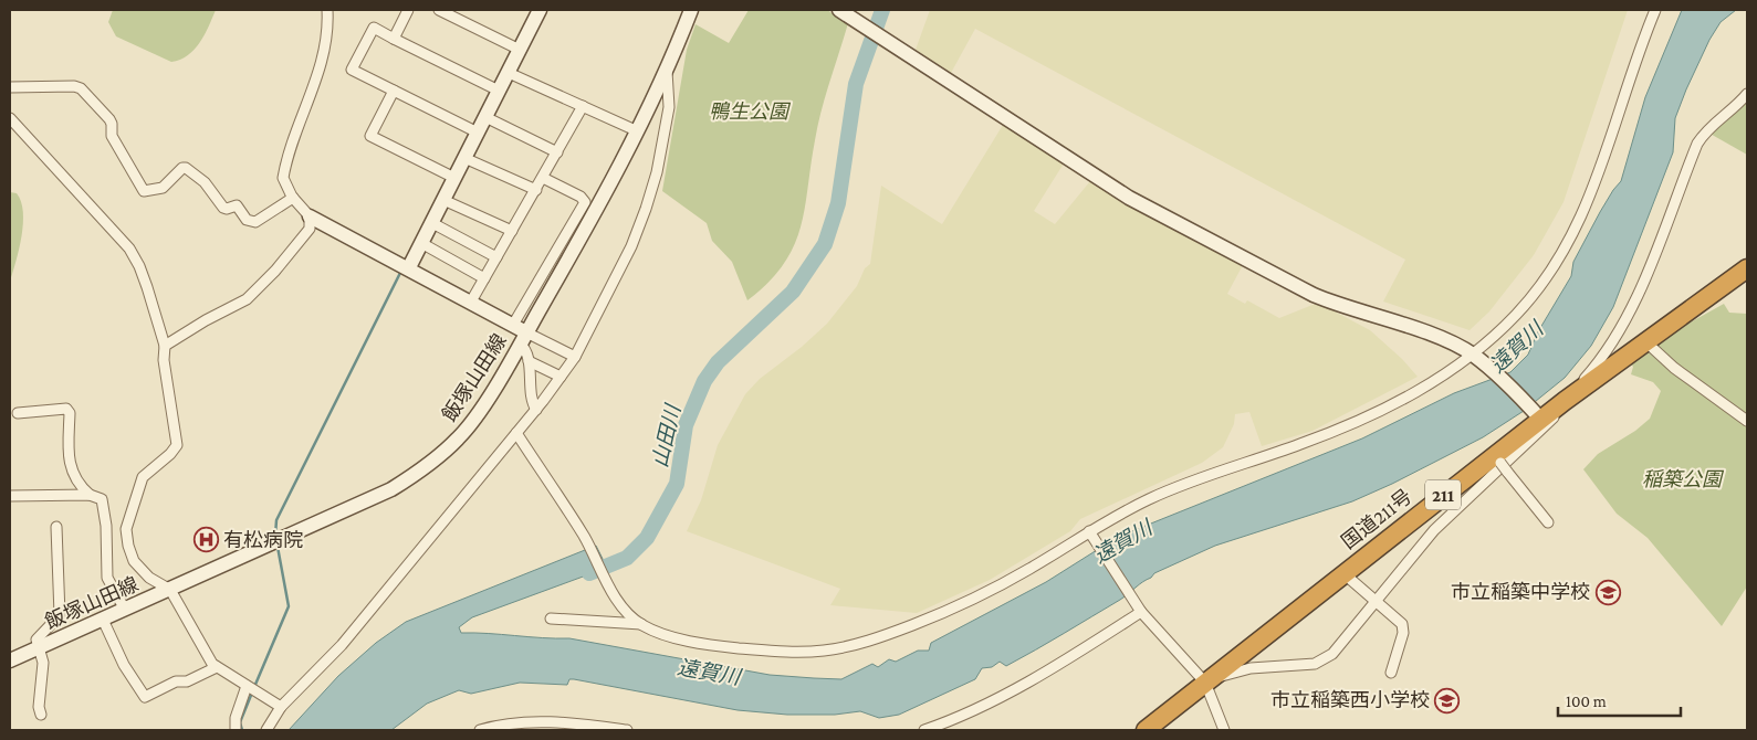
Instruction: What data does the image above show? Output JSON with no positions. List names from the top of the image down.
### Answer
{
  "streets": {
    "highway": ["211", "国道211号"],
    "street": ["飯塚山田線"]
  },
  "water": ["遠賀川", "山田川"],
  "parks": ["鴨生公園", "稲築公園"],
  "places": {
    "hospital": ["有松病院"],
    "school or university": ["市立稲築中学校", "市立稲築西小学校"]
  },
  "scale_bar": "100 m"
}
